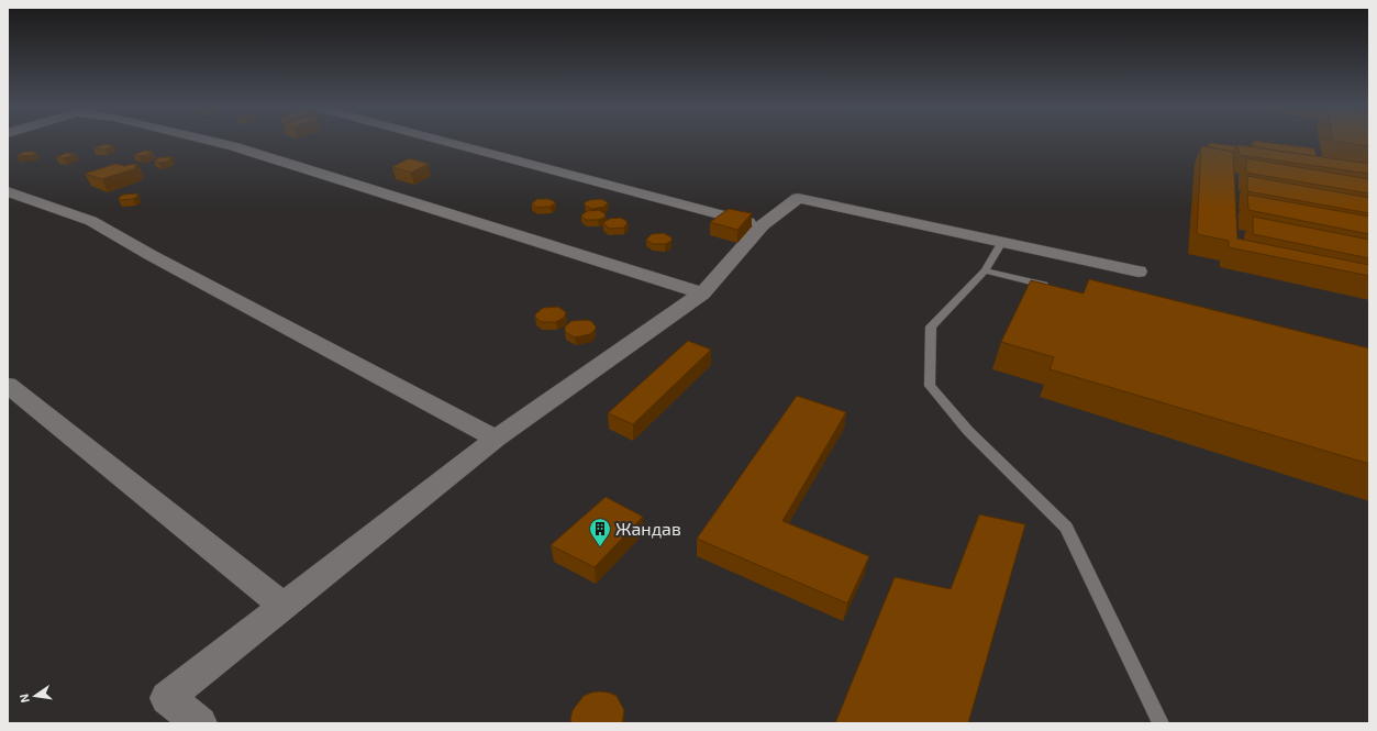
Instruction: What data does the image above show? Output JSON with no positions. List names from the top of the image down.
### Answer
{
  "places": {
    "building": ["Жандав"]
  },
  "north": "left"
}
